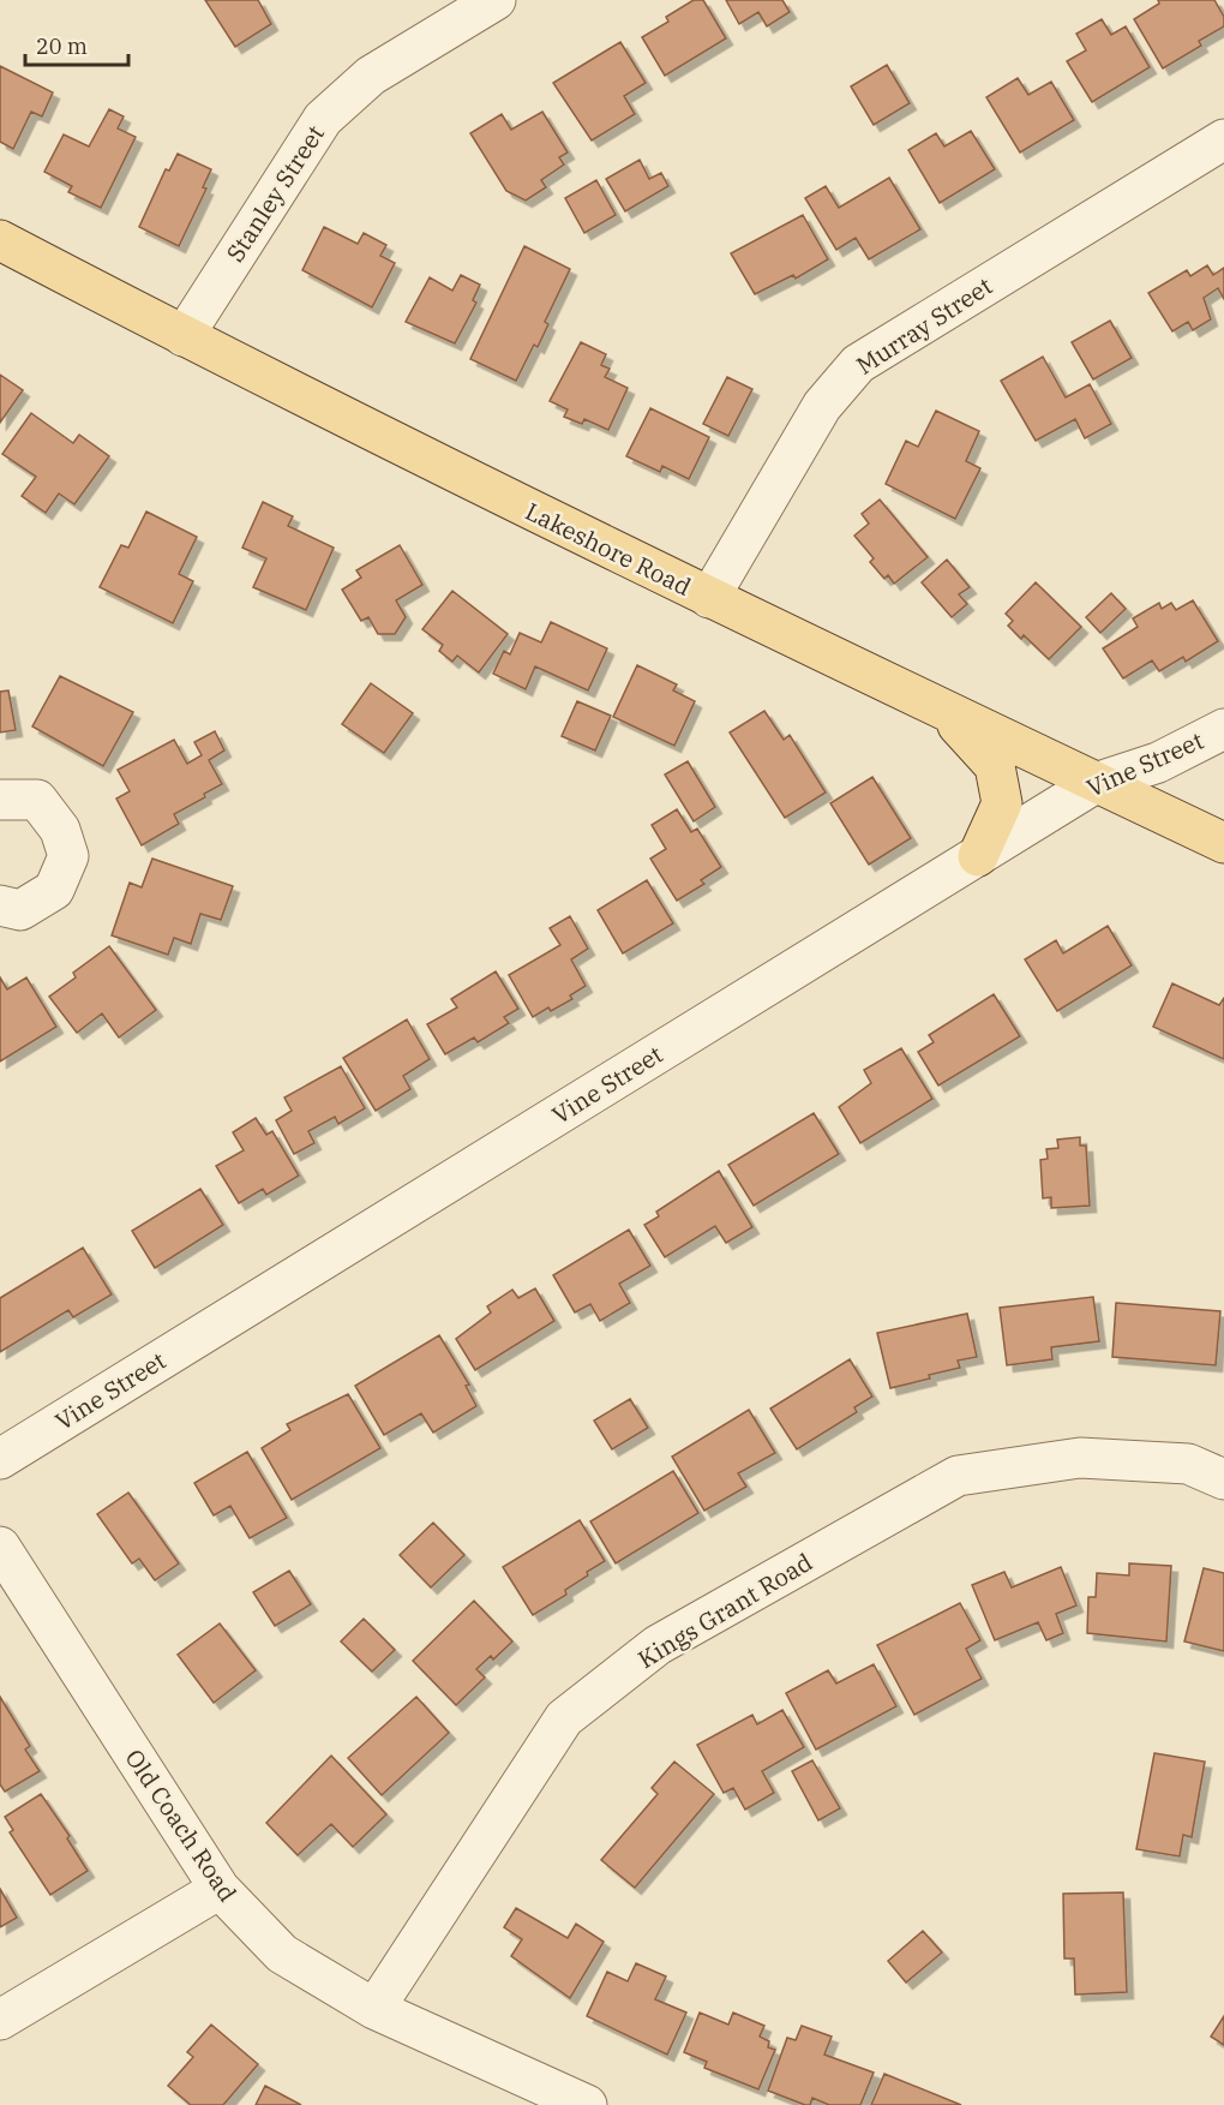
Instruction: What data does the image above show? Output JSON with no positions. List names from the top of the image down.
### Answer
{
  "streets": {
    "main road": ["Lakeshore Road"],
    "street": [
      "Stanley Street",
      "Murray Street",
      "Vine Street",
      "Kings Grant Road",
      "Old Coach Road"
    ]
  },
  "crossings": [
    ["Stanley Street", "Lakeshore Road"],
    ["Murray Street", "Lakeshore Road"],
    ["Lakeshore Road", "Vine Street"],
    ["Kings Grant Road", "Old Coach Road"]
  ],
  "scale_bar": "20 m"
}
